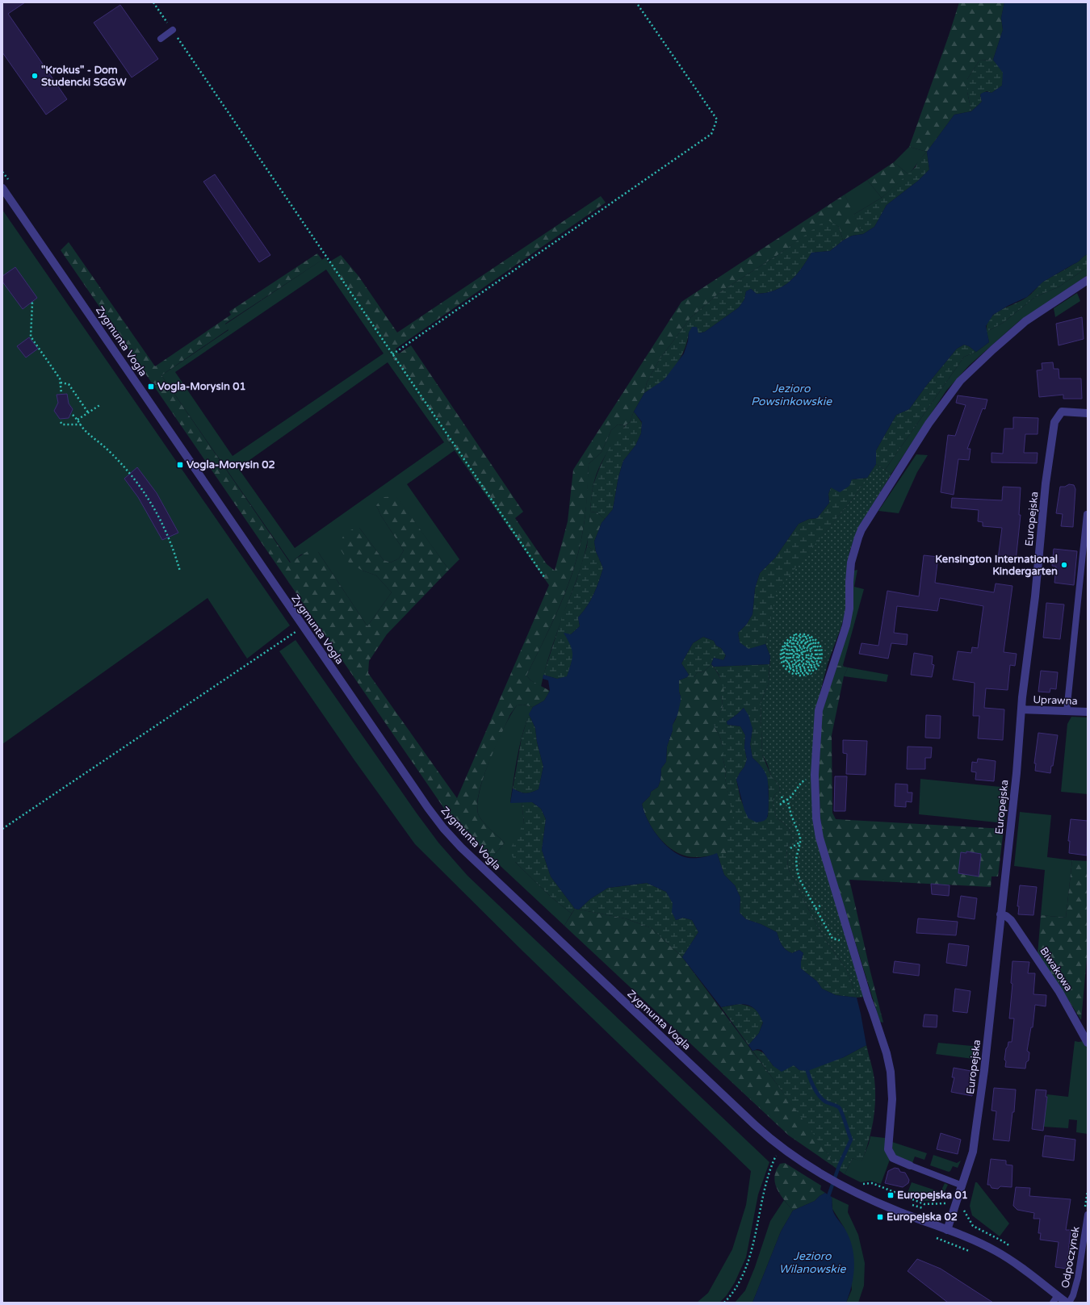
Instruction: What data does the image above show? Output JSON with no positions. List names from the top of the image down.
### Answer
{
  "streets": {
    "street": [
      "Zygmunta Vogla",
      "Europejska",
      "Uprawna",
      "Biwakowa"
    ],
    "lane": ["Odpoczynek"]
  },
  "crossings": [
    ["Zygmunta Vogla", "Europejska"],
    ["Europejska", "Uprawna"],
    ["Europejska", "Biwakowa"]
  ],
  "water": ["Jezioro Powsinkowskie", "Jezioro Wilanowskie"],
  "places": {
    "other": ["\"Krokus\" - Dom Studencki SGGW", "Kensington International Kindergarten"],
    "transit": [
      "Vogla-Morysin 01",
      "Vogla-Morysin 02",
      "Europejska 01",
      "Europejska 02"
    ]
  }
}
